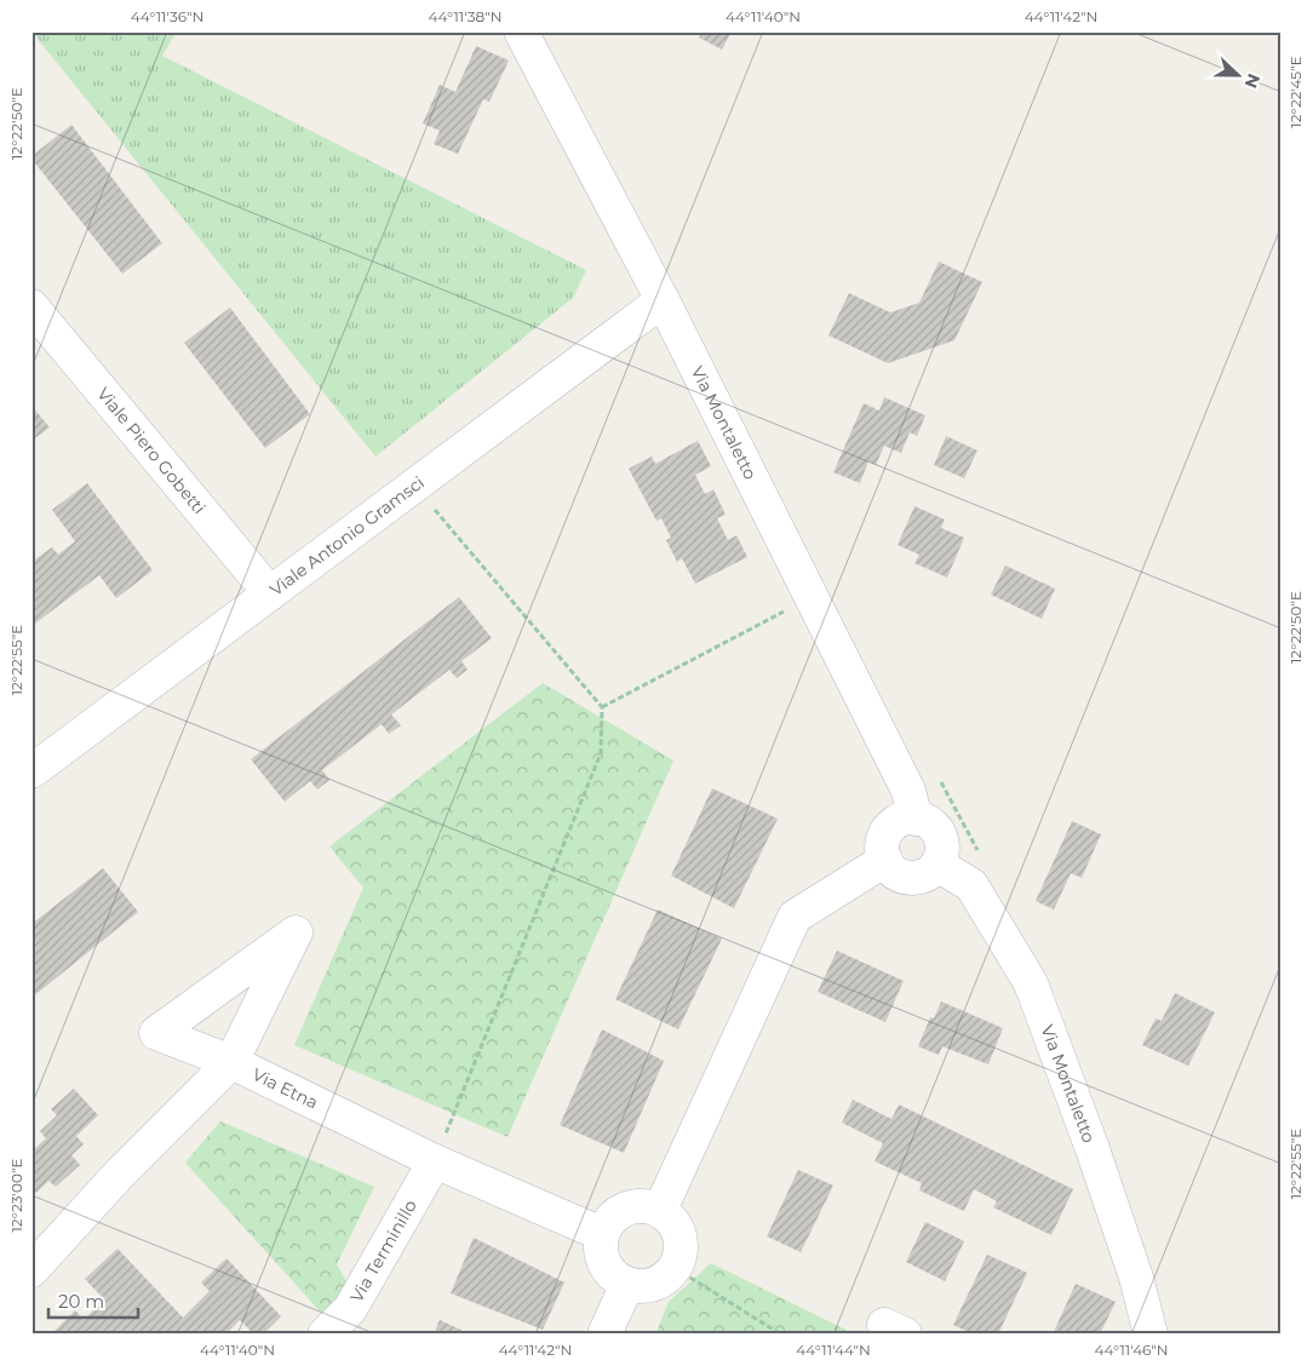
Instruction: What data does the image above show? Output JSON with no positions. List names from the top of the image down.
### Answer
{
  "streets": {
    "street": [
      "Via Montaletto",
      "Viale Piero Gobetti",
      "Viale Antonio Gramsci",
      "Via Etna",
      "Via Terminillo"
    ]
  },
  "crossings": [
    ["Via Montaletto", "Viale Antonio Gramsci"],
    ["Viale Piero Gobetti", "Viale Antonio Gramsci"],
    ["Via Etna", "Via Terminillo"]
  ],
  "scale_bar": "20 m",
  "north": "right",
  "coordinates": [
    "44°11'36\"N",
    "44°11'38\"N",
    "44°11'40\"N",
    "44°11'42\"N",
    "12°22'45\"E",
    "12°22'50\"E",
    "12°22'55\"E",
    "12°23'00\"E",
    "44°11'44\"N",
    "44°11'46\"N"
  ]
}
